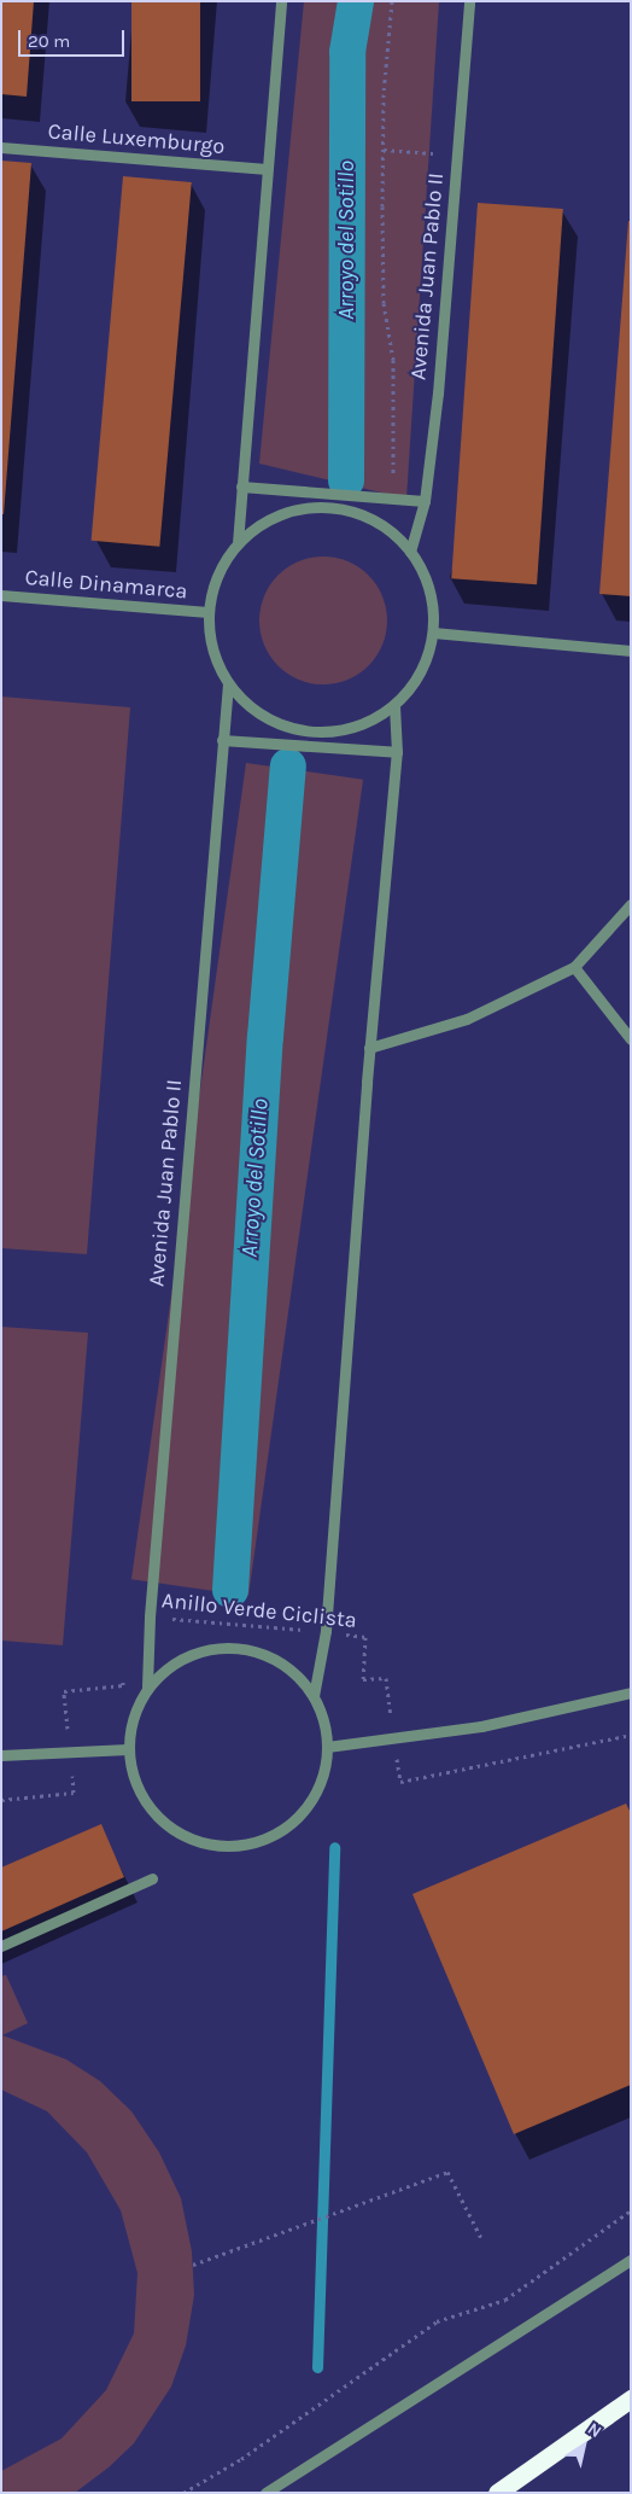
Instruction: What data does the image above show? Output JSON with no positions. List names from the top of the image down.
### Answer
{
  "streets": {
    "street": ["Calle Luxemburgo", "Avenida Juan Pablo II", "Calle Dinamarca"],
    "path": ["Anillo Verde Ciclista"]
  },
  "crossings": [
    ["Avenida Juan Pablo II", "Anillo Verde Ciclista"]
  ],
  "water": ["Arroyo del Sotillo"],
  "scale_bar": "20 m",
  "north": "top right"
}
